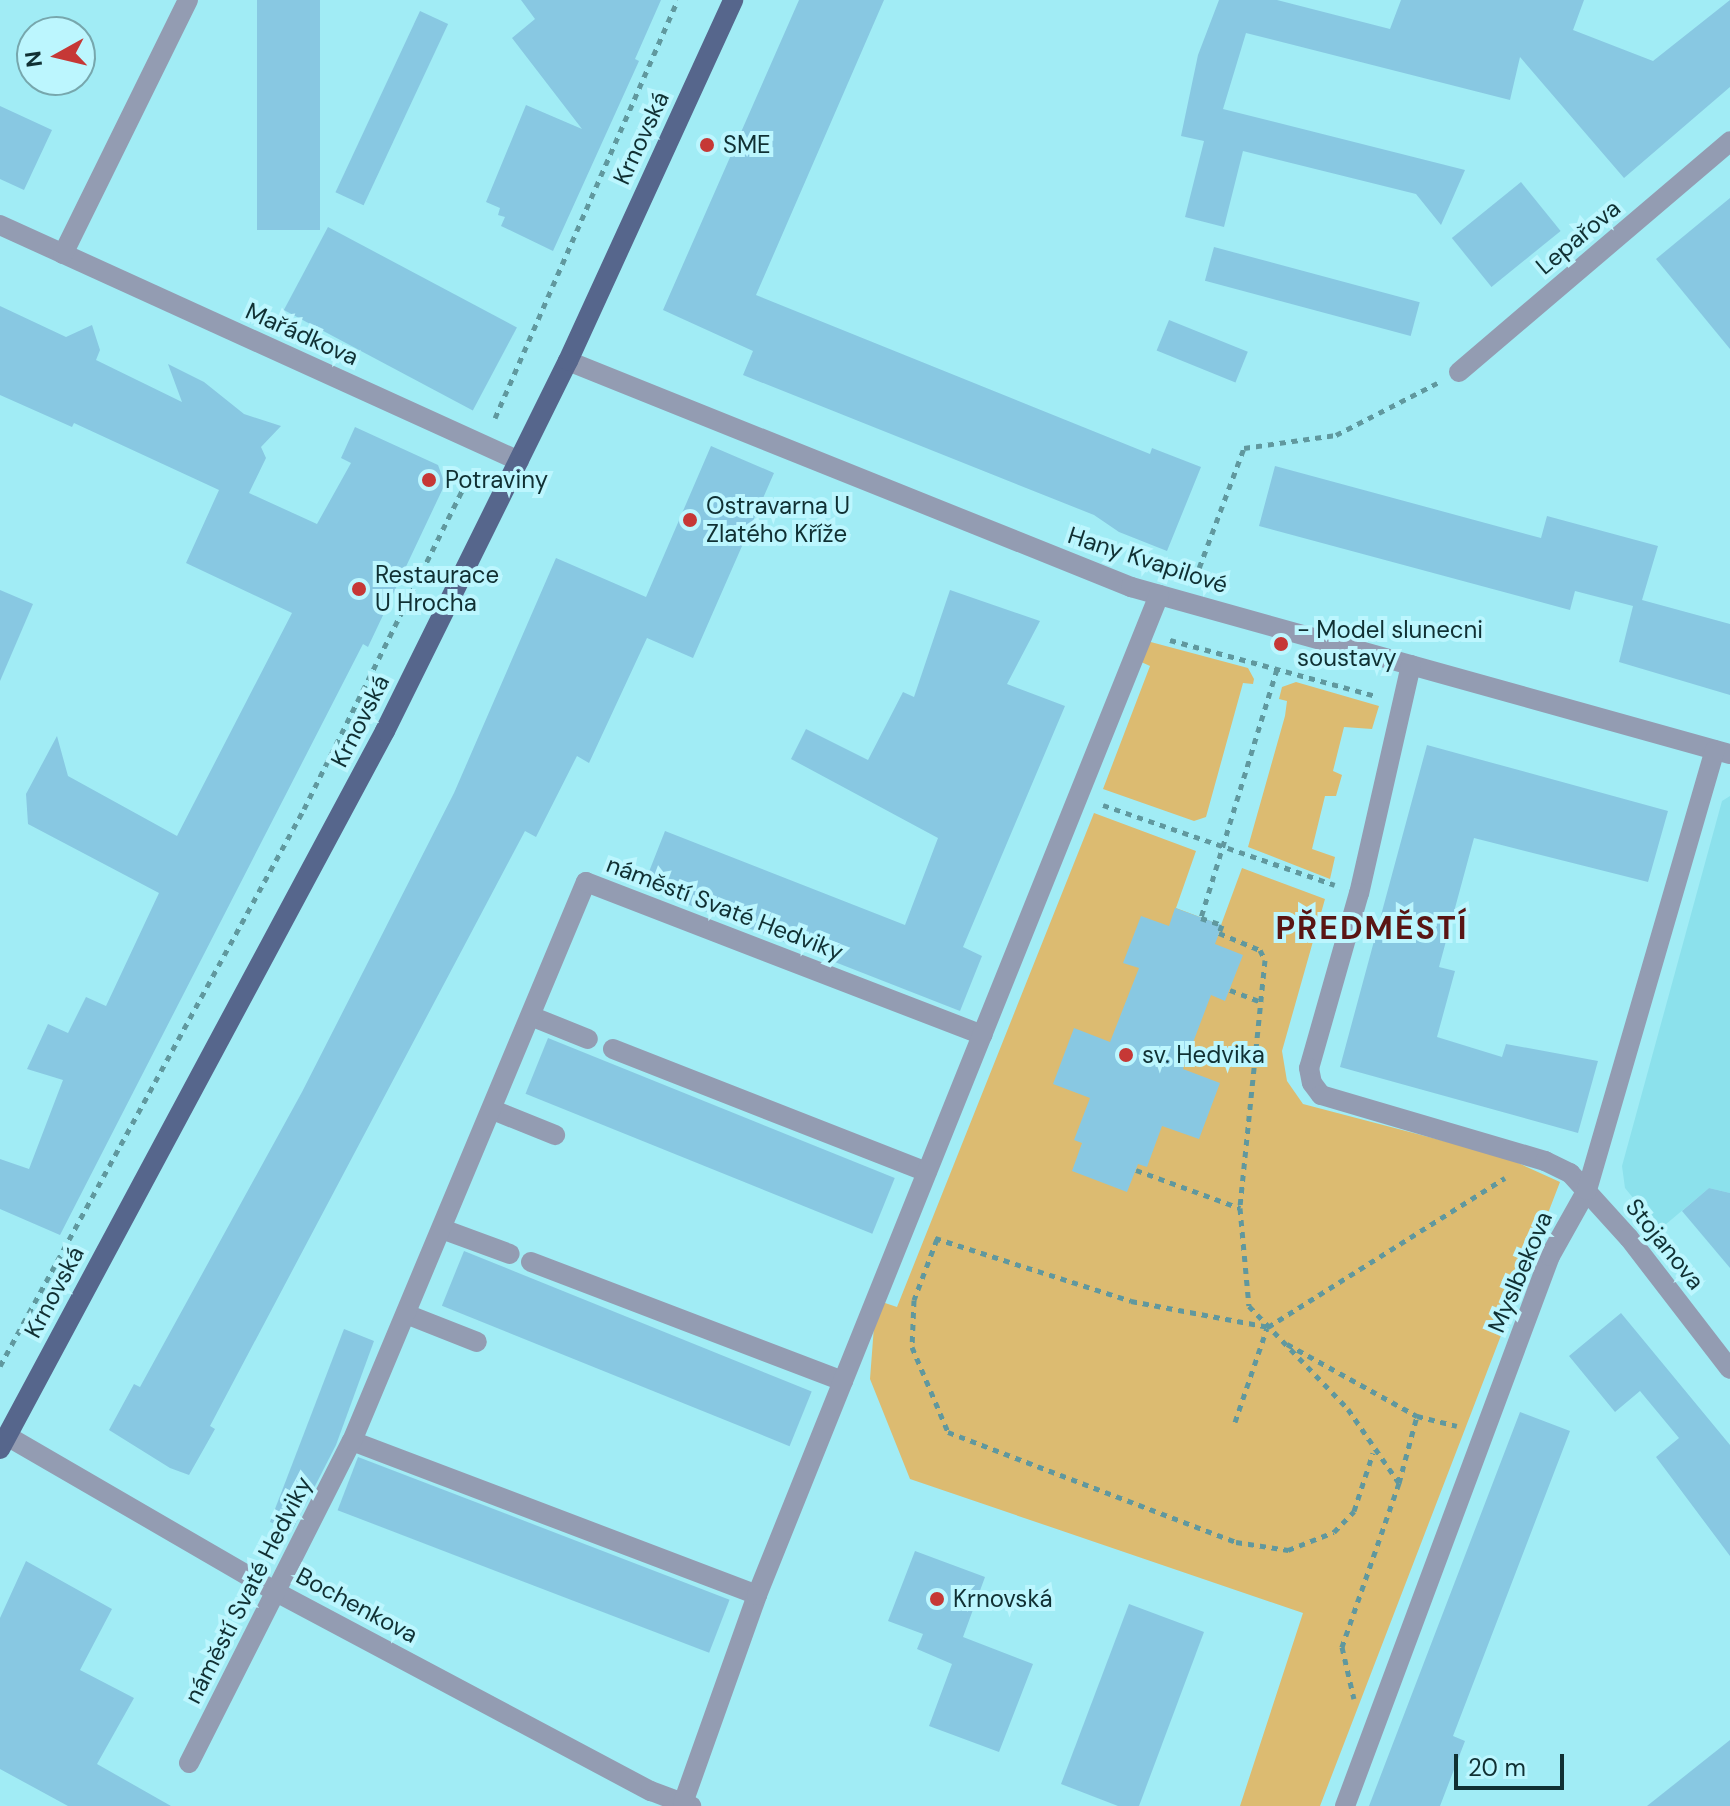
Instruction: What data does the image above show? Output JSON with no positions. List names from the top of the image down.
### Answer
{
  "streets": {
    "main road": ["Krnovská"],
    "street": [
      "Lepařova",
      "Mařádkova",
      "Hany Kvapilové",
      "náměstí Svaté Hedviky",
      "Stojanova",
      "Myslbekova",
      "Bochenkova"
    ]
  },
  "crossings": [
    ["Krnovská", "Mařádkova"],
    ["Krnovská", "Hany Kvapilové"],
    ["Krnovská", "Bochenkova"],
    ["Hany Kvapilové", "Myslbekova"],
    ["náměstí Svaté Hedviky", "Bochenkova"],
    ["Stojanova", "Myslbekova"]
  ],
  "districts": ["PŘEDMĚSTÍ"],
  "places": [
    "SME",
    "Potraviny",
    "Ostravarna U Zlatého Kříže",
    "Restaurace U Hrocha",
    "- Model slunecni soustavy",
    "sv. Hedvika",
    "Krnovská"
  ],
  "scale_bar": "20 m",
  "north": "left"
}
